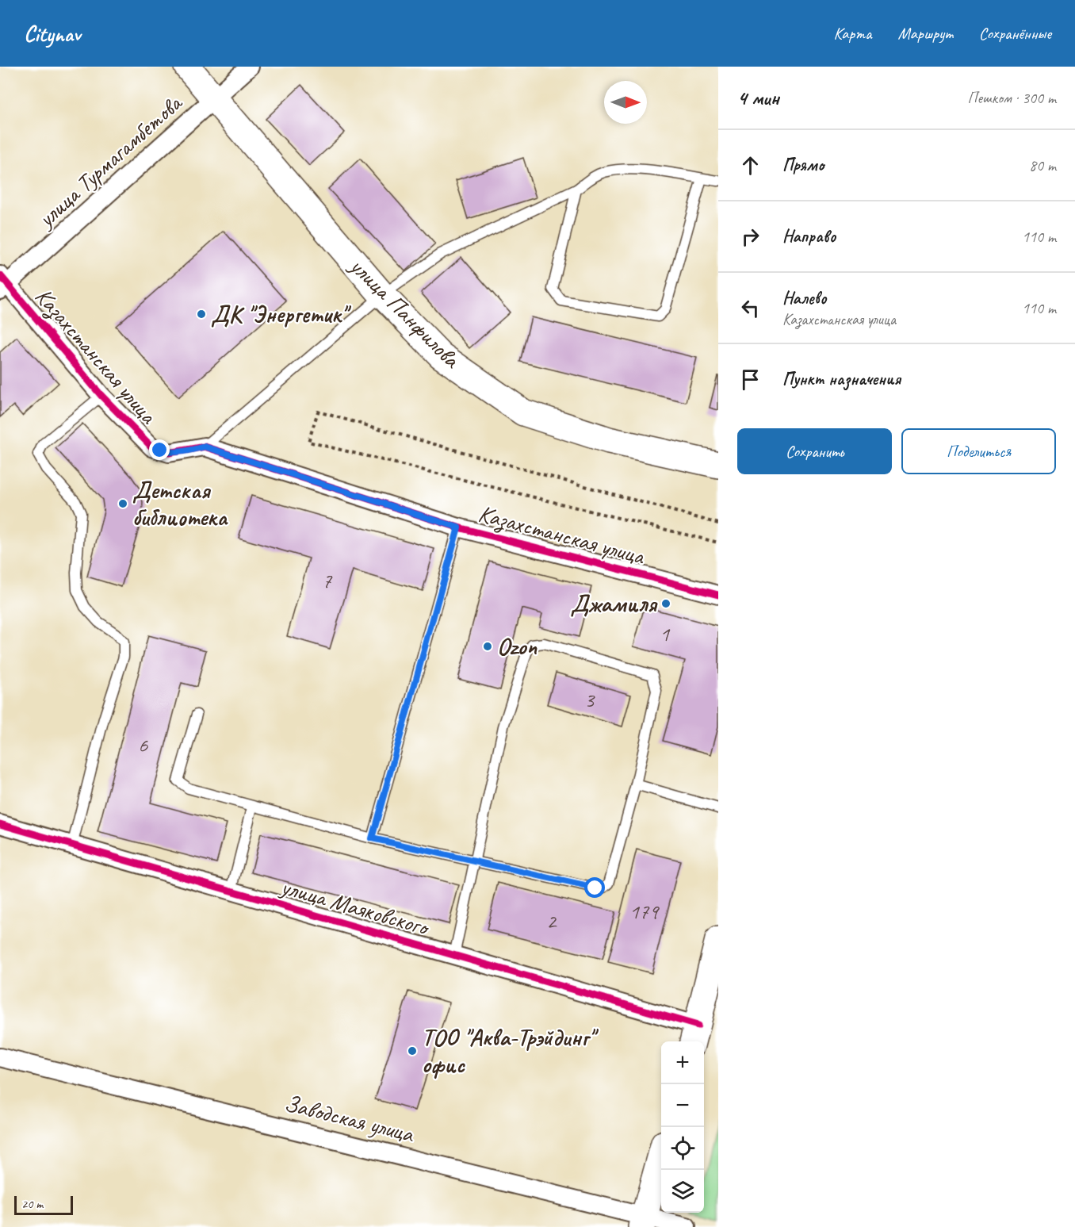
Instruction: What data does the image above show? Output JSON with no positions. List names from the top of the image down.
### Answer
{
  "streets": {
    "street": [
      "улица Турмагамбетова",
      "улица Панфилова",
      "Казахстанская улица",
      "улица Маяковского",
      "Заводская улица"
    ]
  },
  "crossings": [
    ["улица Турмагамбетова", "улица Панфилова"],
    ["улица Турмагамбетова", "Казахстанская улица"]
  ],
  "places": [
    "ДК \"Энергетик\"",
    "Детская библиотека",
    "Джамиля",
    "Ozon",
    "ТОО \"Аква-Трэйдинг\" офис"
  ],
  "house_numbers": [
    "7",
    "1",
    "3",
    "6",
    "179",
    "2"
  ],
  "scale_bar": "20 m",
  "north": "right",
  "page": {
    "header": "Citynav",
    "nav": ["Карта", "Маршрут", "Сохранённые"],
    "heading": ["4 мин", "Пешком · 300 m"],
    "list": [
      ["Прямо", "80 m"],
      ["Направо", "110 m"],
      ["Налево", "Казахстанская улица", "110 m"],
      "Пункт назначения"
    ],
    "buttons": ["Сохранить", "Поделиться"],
    "map_buttons": ["+", "−"],
    "scale": "20 m"
  }
}
